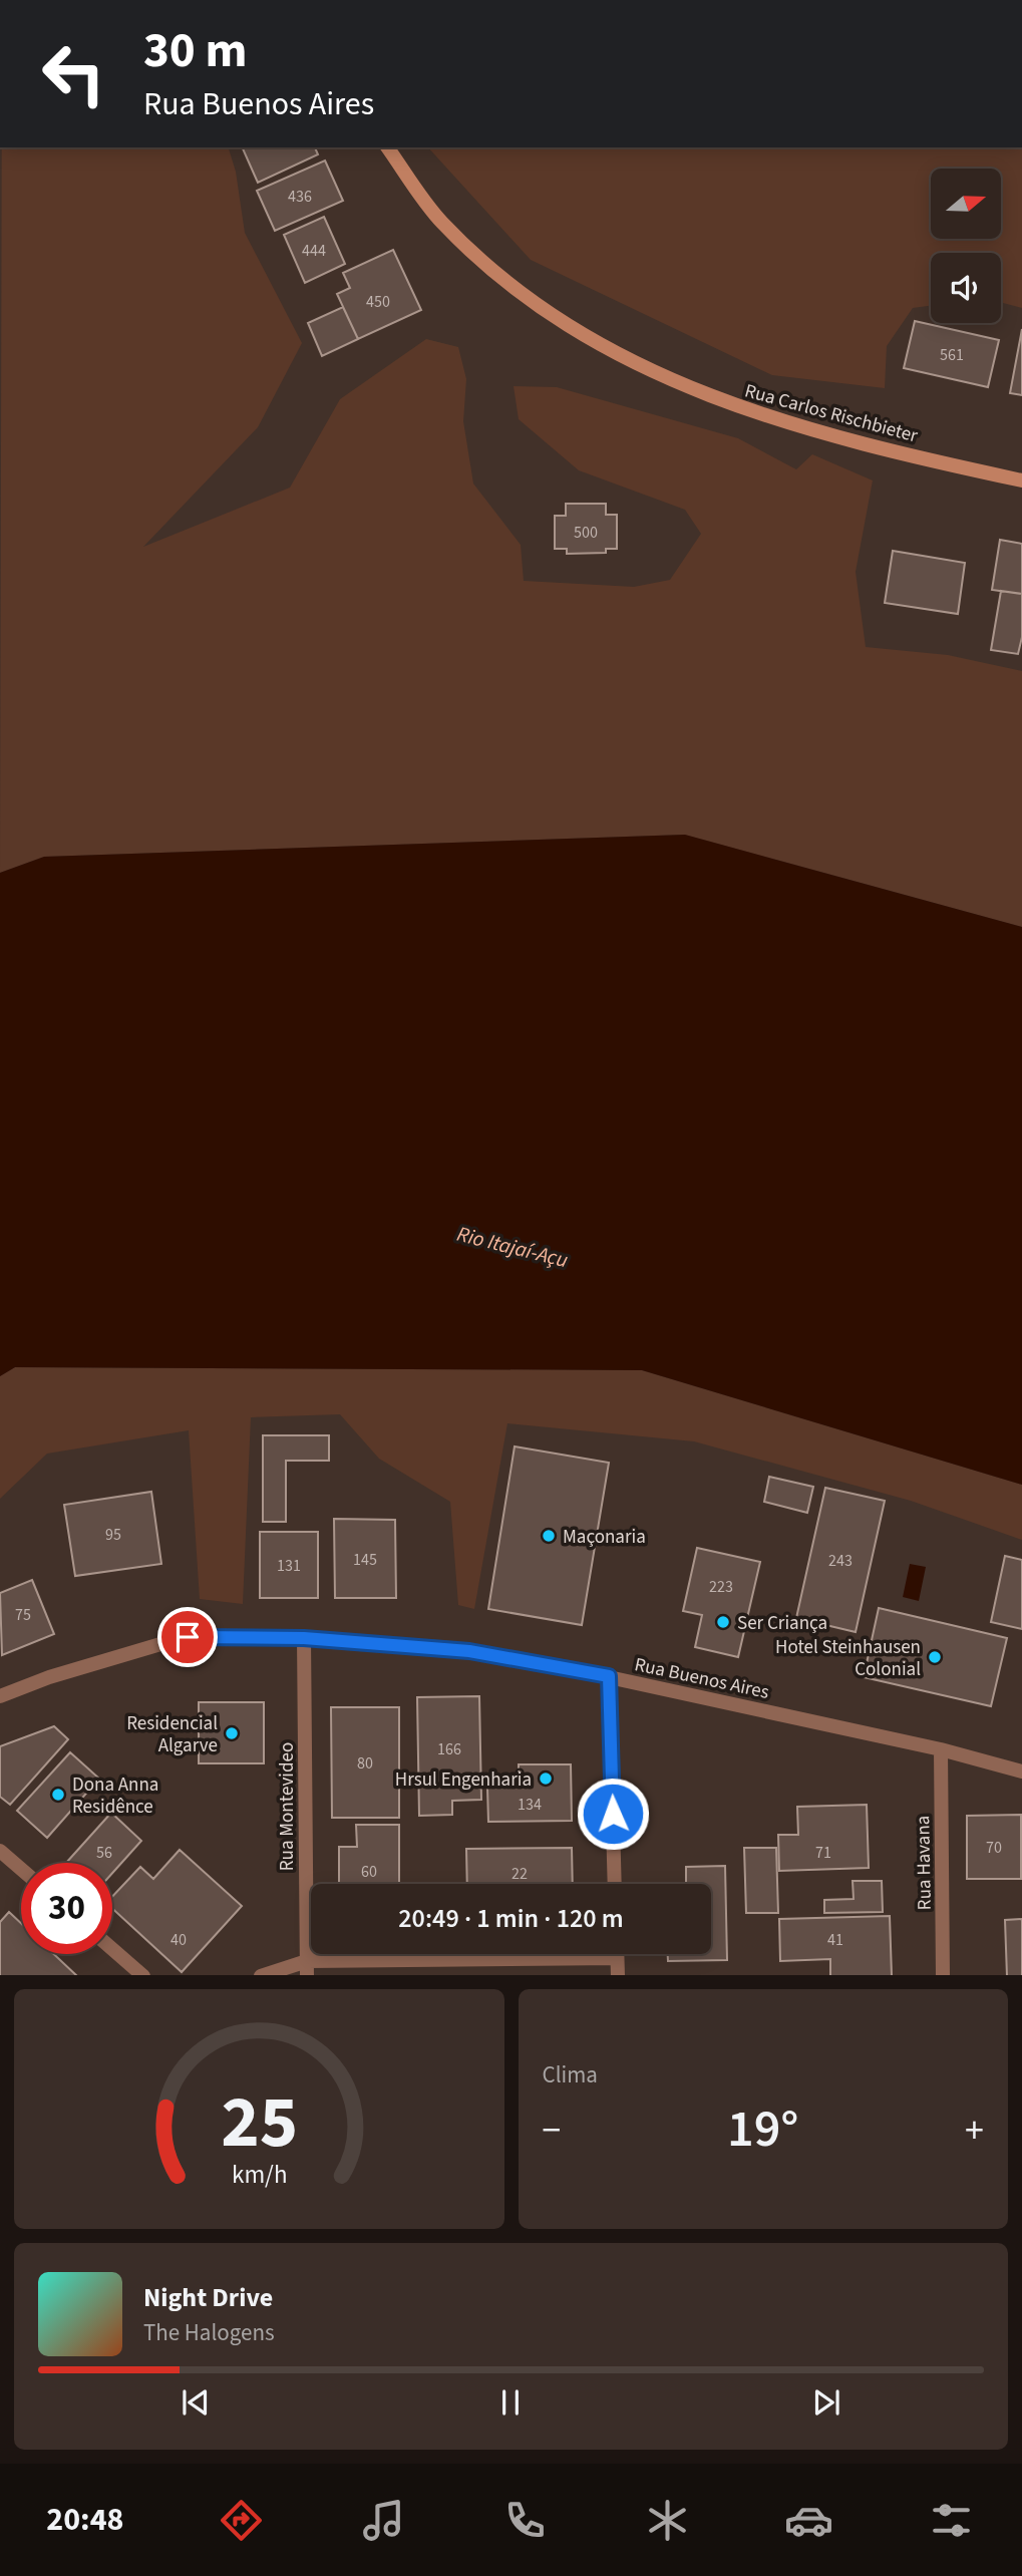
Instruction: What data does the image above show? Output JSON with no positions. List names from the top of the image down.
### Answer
{
  "streets": {
    "street": [
      "Rua Carlos Rischbieter",
      "Rua Buenos Aires",
      "Rua Montevideo",
      "Rua Havana"
    ]
  },
  "crossings": [
    ["Rua Buenos Aires", "Rua Montevideo"],
    ["Rua Buenos Aires", "Rua Havana"]
  ],
  "water": ["Rio Itajaí-Açu"],
  "places": [
    "Maçonaria",
    "Ser Criança",
    "Hotel Steinhausen Colonial",
    "Residencial Algarve",
    "Hrsul Engenharia",
    "Dona Anna Residênce"
  ],
  "house_numbers": [
    "436",
    "444",
    "450",
    "561",
    "500",
    "95",
    "145",
    "243",
    "131",
    "223",
    "75",
    "166",
    "80",
    "134",
    "70",
    "56",
    "71",
    "60",
    "22",
    "40",
    "41"
  ],
  "north": "right",
  "page": {
    "turn": ["30 m", "Rua Buenos Aires"],
    "limit": "30",
    "trip": "20:49 · 1 min · 120 m",
    "tile": "Clima",
    "heat": ["−", "19°", "+"],
    "song": ["Night Drive", "The Halogens"],
    "tabs": "20:48",
    "gauge": ["25", "km/h"]
  }
}
